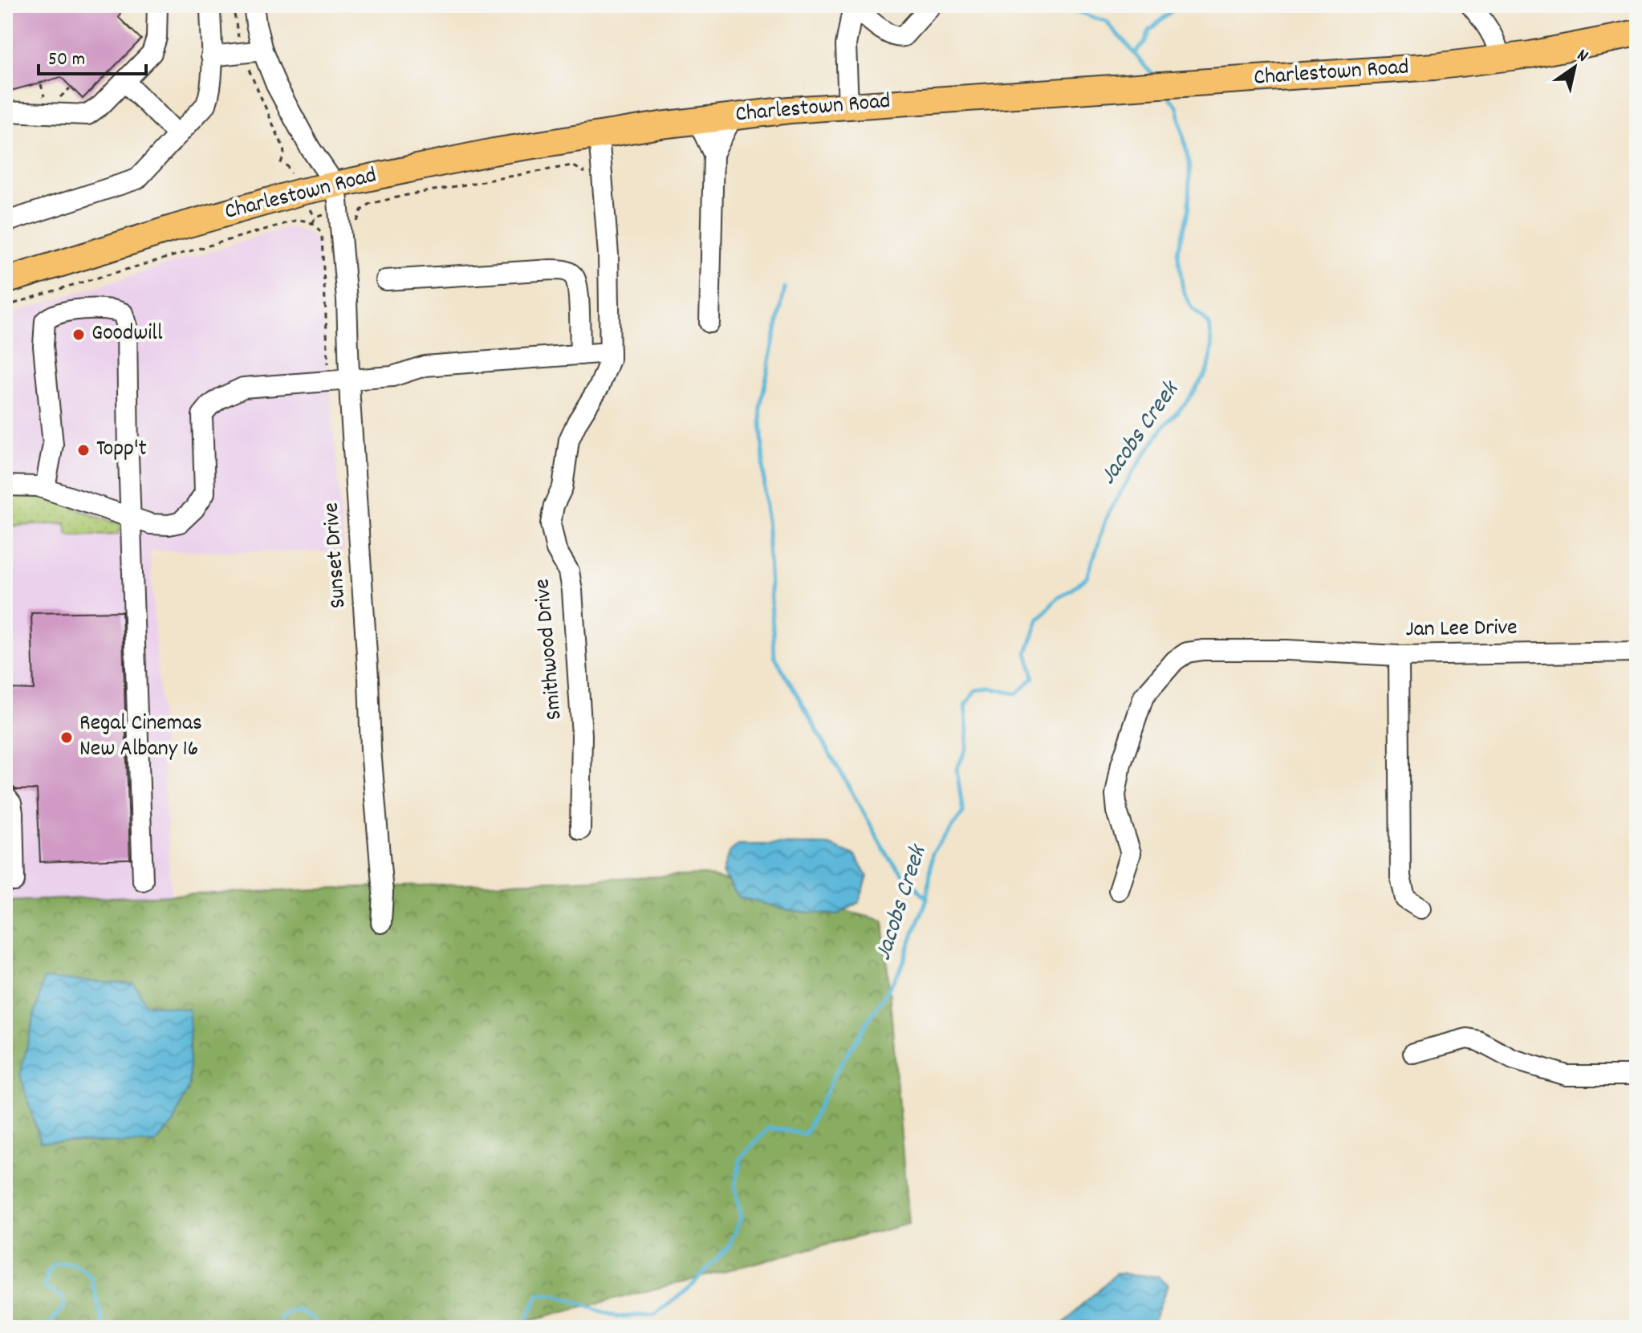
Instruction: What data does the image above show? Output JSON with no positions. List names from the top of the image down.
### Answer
{
  "streets": {
    "main road": ["Charlestown Road"],
    "street": ["Sunset Drive", "Jan Lee Drive", "Smithwood Drive"]
  },
  "crossings": [
    ["Charlestown Road", "Sunset Drive"],
    ["Charlestown Road", "Smithwood Drive"]
  ],
  "water": ["Jacobs Creek"],
  "places": ["Goodwill", "Topp't", "Regal Cinemas New Albany 16"],
  "scale_bar": "50 m",
  "north": "top right"
}
